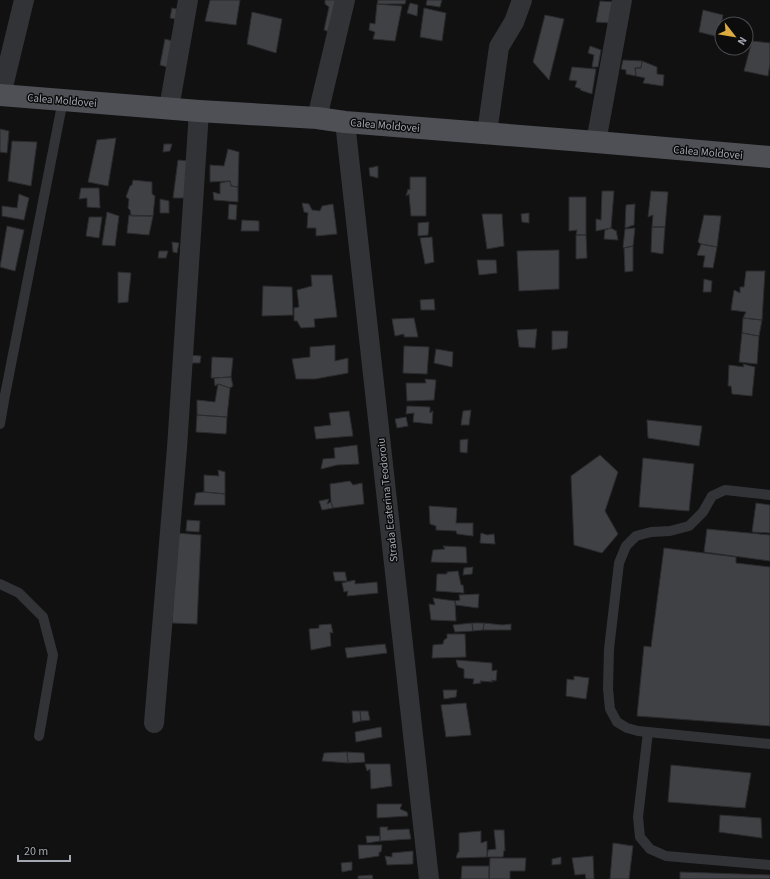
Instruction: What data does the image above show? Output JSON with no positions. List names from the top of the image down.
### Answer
{
  "streets": {
    "main road": ["Calea Moldovei"],
    "street": ["Strada Ecaterina Teodoroiu"]
  },
  "crossings": [
    ["Calea Moldovei", "Strada Ecaterina Teodoroiu"]
  ],
  "scale_bar": "20 m",
  "north": "bottom right"
}
